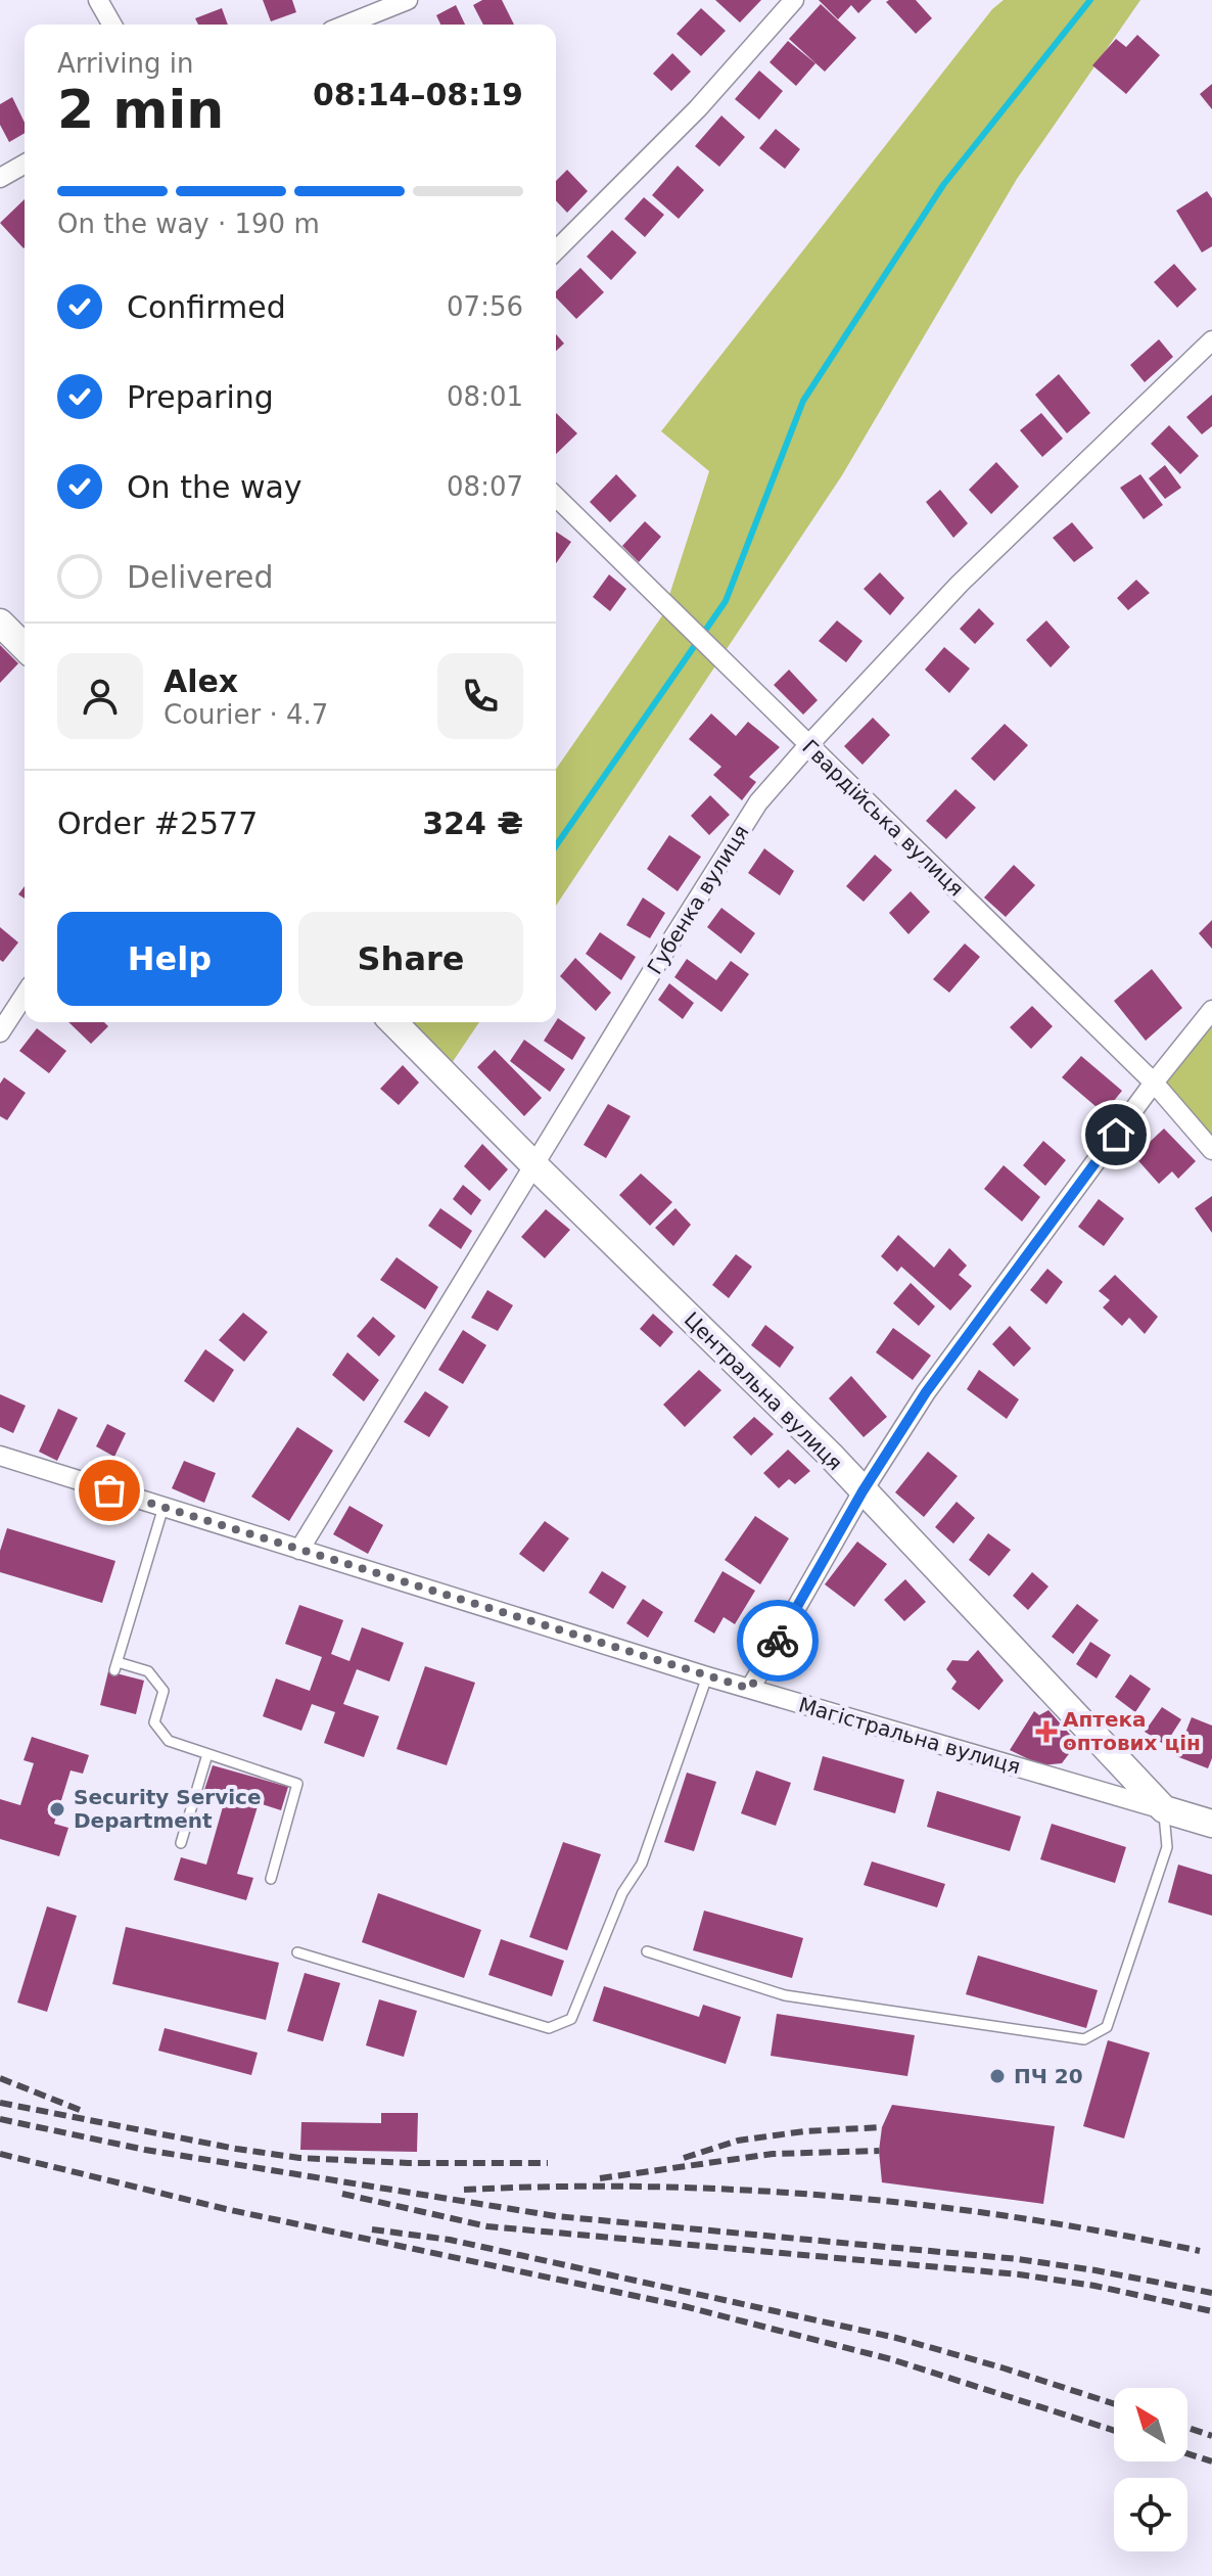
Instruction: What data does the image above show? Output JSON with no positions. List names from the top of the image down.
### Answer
{
  "streets": {
    "main road": ["Центральна вулиця"],
    "street": ["Гвардійська вулиця", "Губенка вулиця", "Магістральна вулиця"]
  },
  "crossings": [
    ["Гвардійська вулиця", "Губенка вулиця"],
    ["Губенка вулиця", "Центральна вулиця"],
    ["Губенка вулиця", "Магістральна вулиця"],
    ["Центральна вулиця", "Магістральна вулиця"]
  ],
  "places": {
    "health": ["Аптека оптових цін"],
    "other": ["Security Service Department", "ПЧ 20"]
  },
  "north": "top left",
  "page": {
    "heading": ["2 min", "Arriving in", "08:14–08:19"],
    "panel": [
      "Alex",
      "Courier · 4.7",
      "Order #2577",
      "324 ₴"
    ],
    "bar": "On the way · 190 m",
    "list": [
      ["Confirmed", "07:56"],
      ["Preparing", "08:01"],
      ["On the way", "08:07"],
      "Delivered"
    ],
    "buttons": ["Help", "Share"]
  }
}
